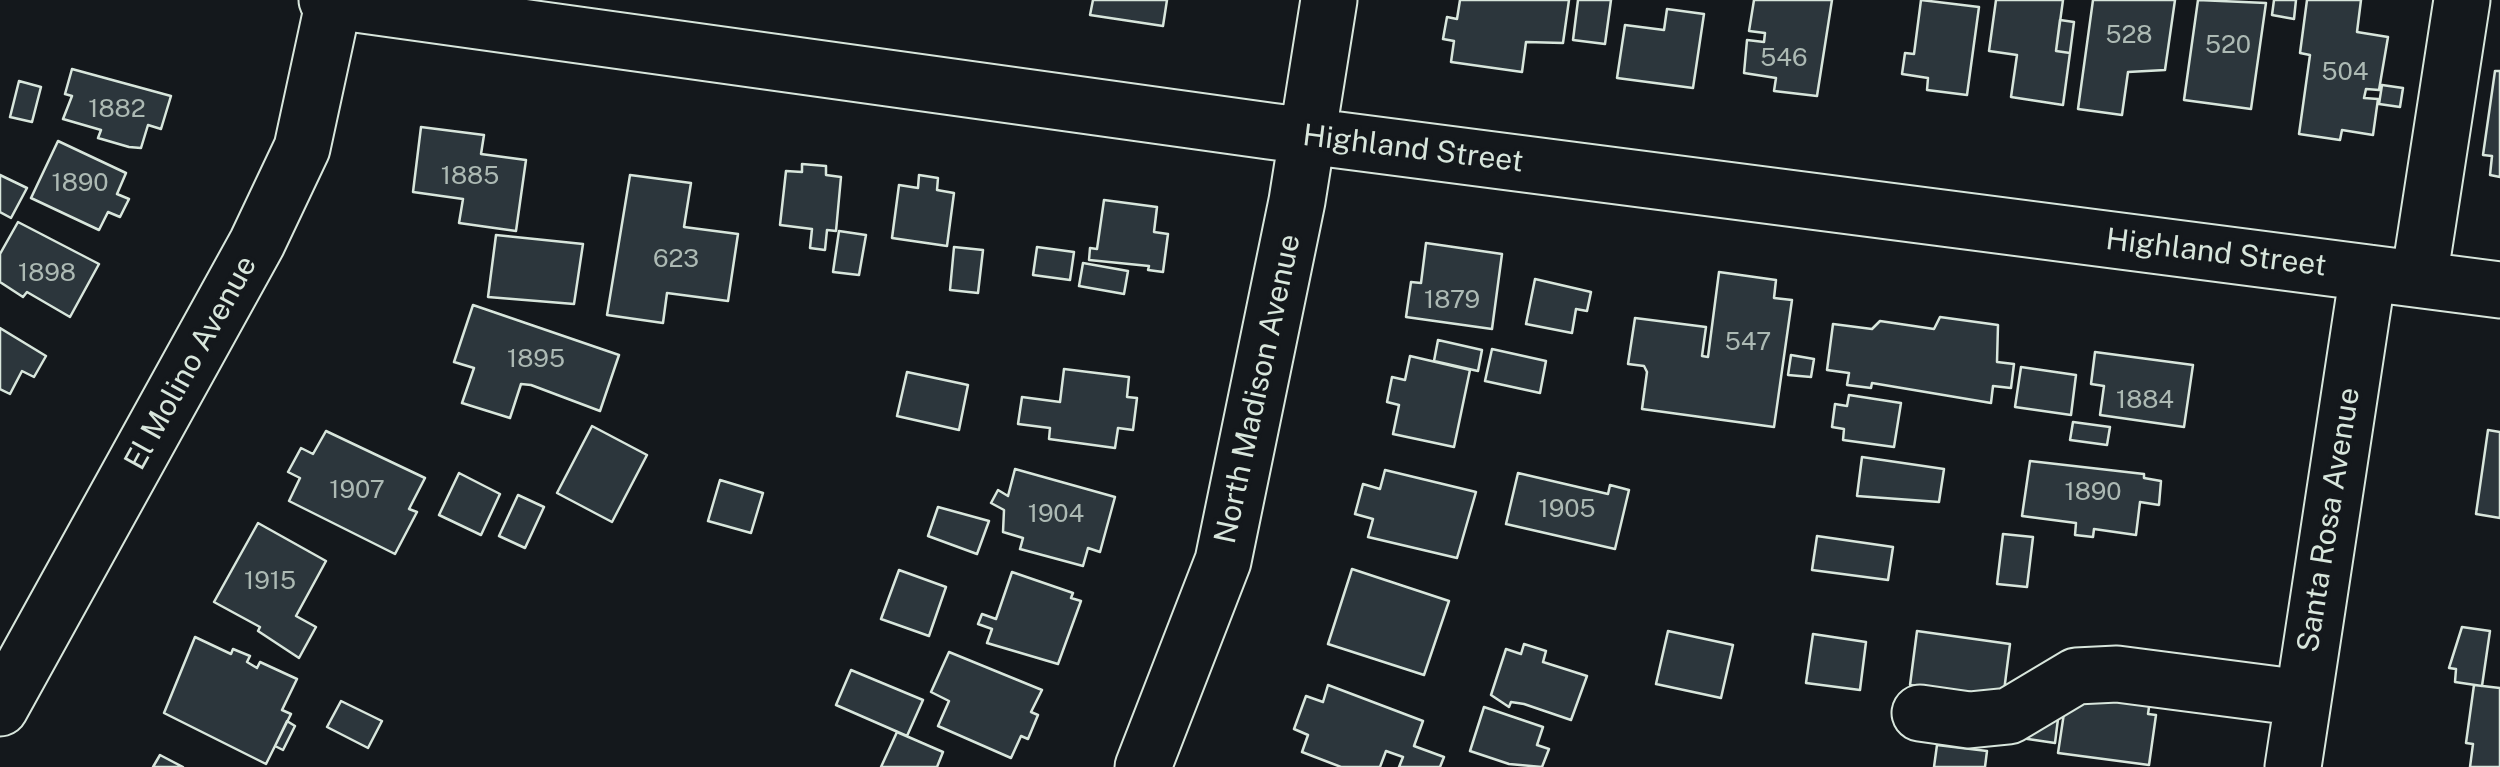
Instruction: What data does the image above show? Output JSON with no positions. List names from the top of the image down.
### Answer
{
  "streets": {
    "street": [
      "Highland Street",
      "El Molino Avenue",
      "North Madison Avenue",
      "Santa Rosa Avenue"
    ]
  },
  "crossings": [
    ["Highland Street", "El Molino Avenue"],
    ["Highland Street", "North Madison Avenue"],
    ["Highland Street", "Santa Rosa Avenue"]
  ],
  "house_numbers": [
    "528",
    "520",
    "546",
    "504",
    "1882",
    "1885",
    "1890",
    "623",
    "1898",
    "1879",
    "547",
    "1895",
    "1884",
    "1907",
    "1890",
    "1905",
    "1904",
    "1915"
  ]
}
